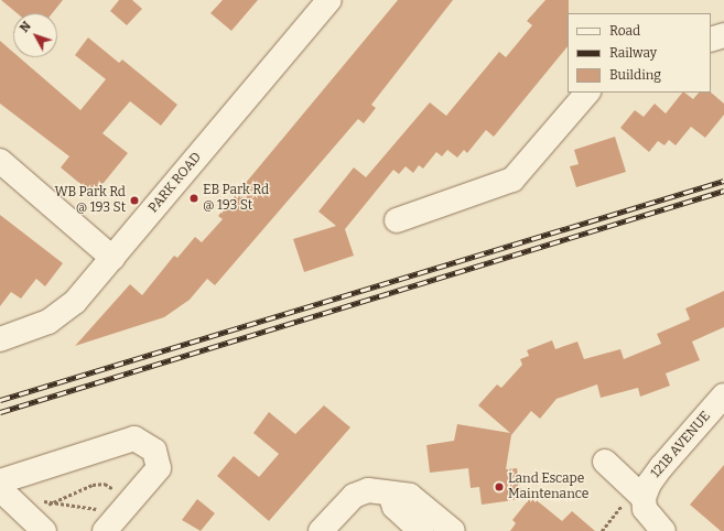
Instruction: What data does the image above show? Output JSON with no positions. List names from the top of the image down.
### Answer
{
  "streets": {
    "street": ["PARK ROAD", "121B AVENUE"]
  },
  "places": ["EB Park Rd @ 193 St", "WB Park Rd @ 193 St", "Land Escape Maintenance"],
  "legend": ["Road", "Railway", "Building"],
  "north": "top left"
}
